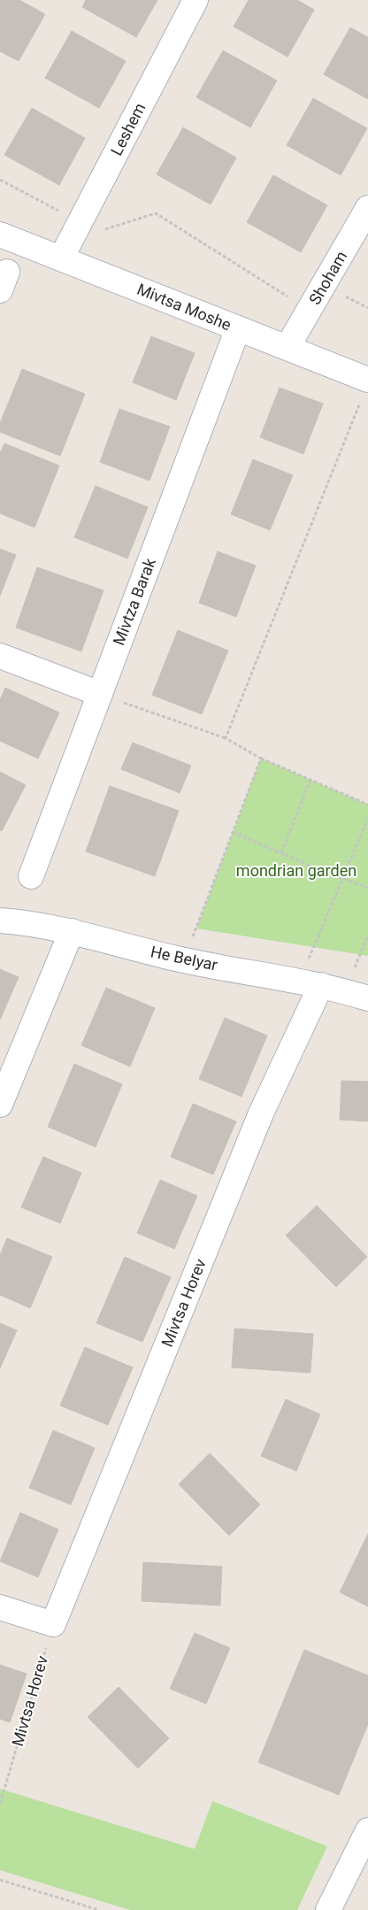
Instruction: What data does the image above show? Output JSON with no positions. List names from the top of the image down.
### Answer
{
  "streets": {
    "street": [
      "Leshem",
      "Shoham",
      "Mivtsa Moshe",
      "Mivtza Barak",
      "He BeIyar",
      "Mivtsa Horev"
    ]
  },
  "crossings": [
    ["Leshem", "Mivtsa Moshe"],
    ["Shoham", "Mivtsa Moshe"],
    ["Mivtsa Moshe", "Mivtza Barak"],
    ["He BeIyar", "Mivtsa Horev"]
  ],
  "parks": ["mondrian garden"]
}
